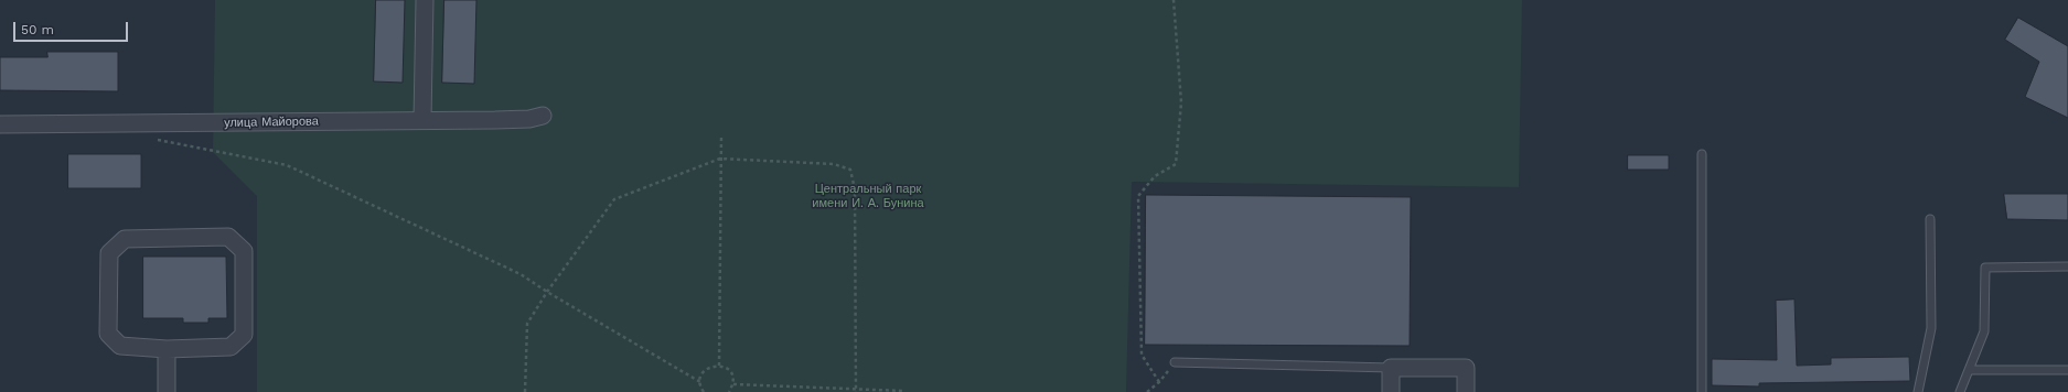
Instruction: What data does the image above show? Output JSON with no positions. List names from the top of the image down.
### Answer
{
  "streets": {
    "street": ["улица Майорова"]
  },
  "parks": ["Центральный парк имени И. А. Бунина"],
  "scale_bar": "50 m"
}
